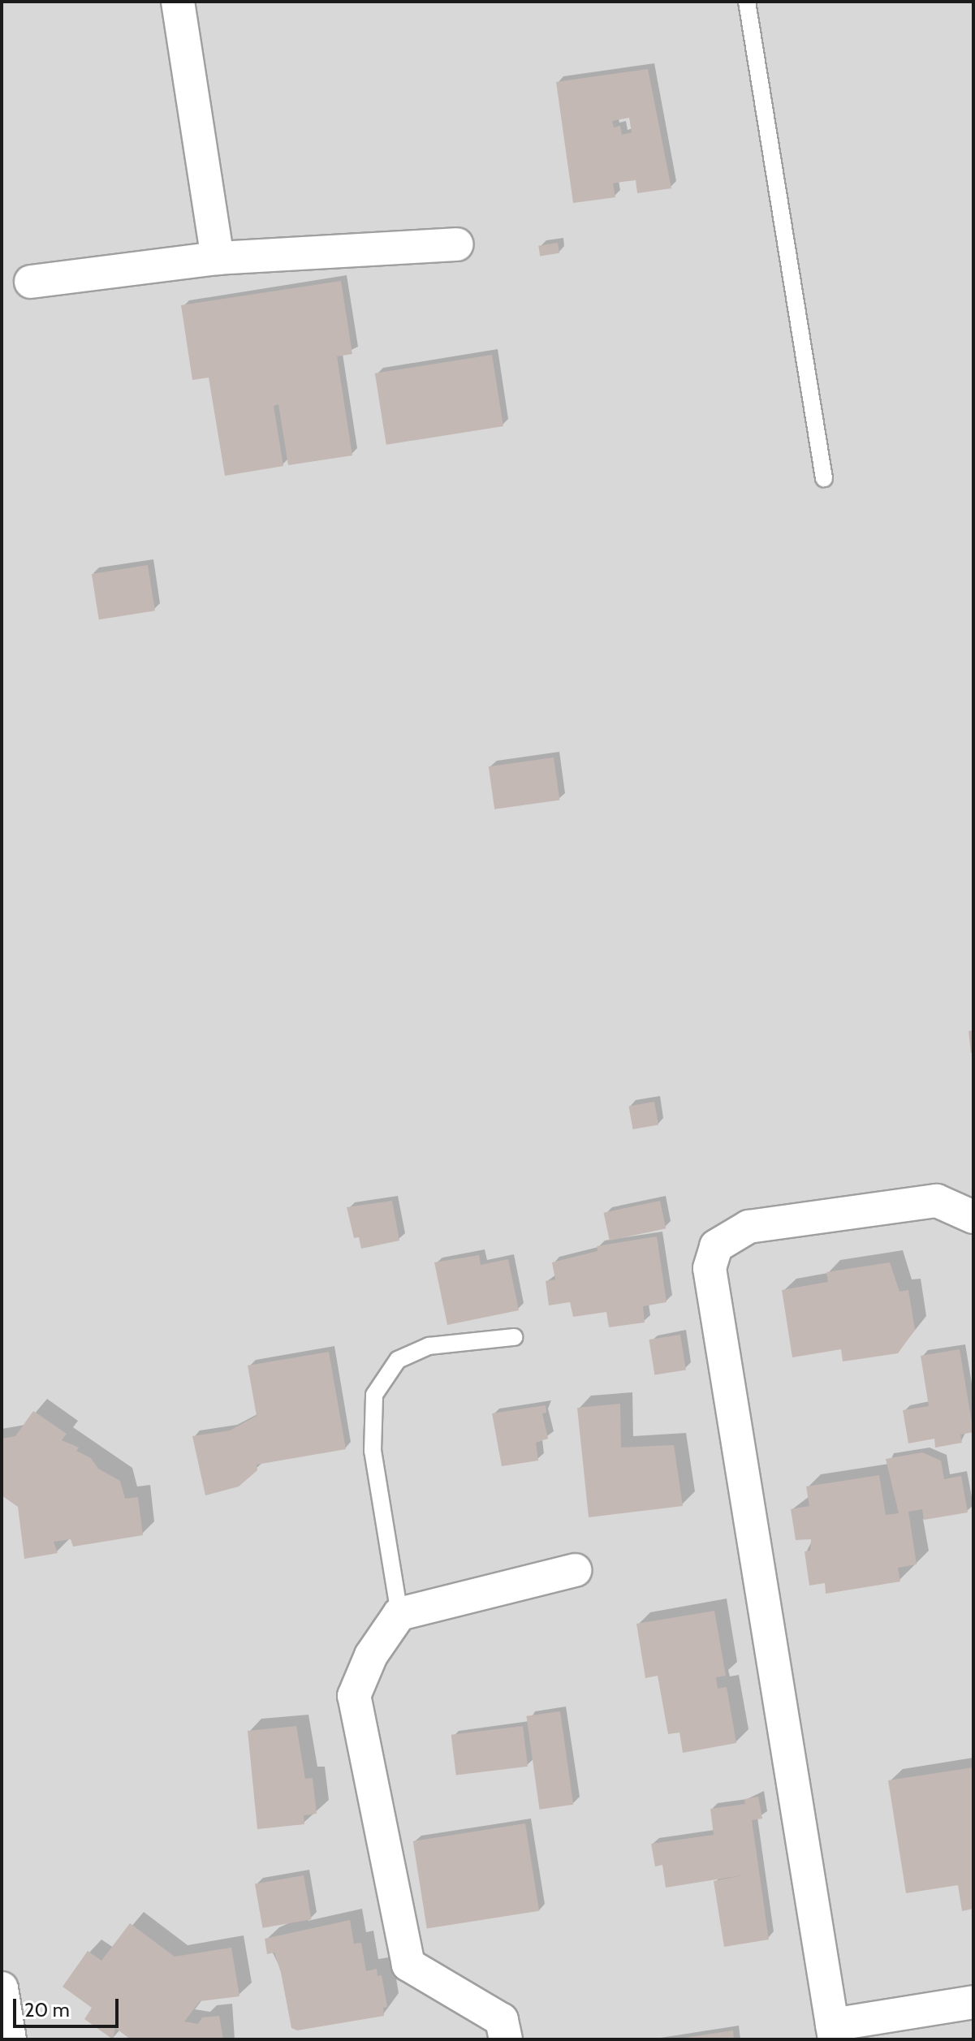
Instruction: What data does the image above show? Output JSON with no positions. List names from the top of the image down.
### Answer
{
  "scale_bar": "20 m"
}
